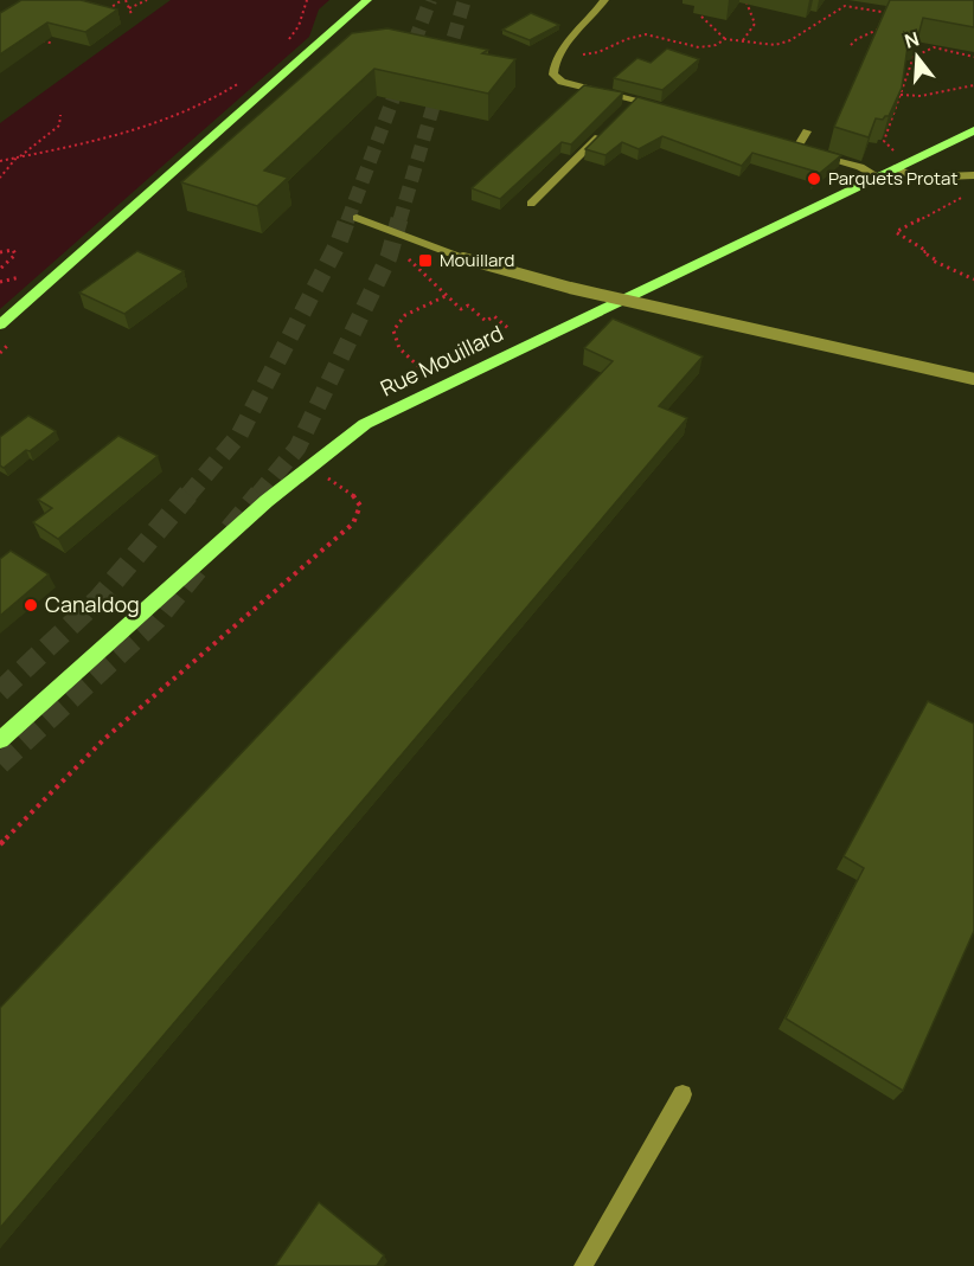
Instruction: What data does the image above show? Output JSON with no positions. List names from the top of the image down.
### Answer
{
  "streets": {
    "main road": ["Rue Mouillard"]
  },
  "places": {
    "other": ["Parquets Protat", "Canaldog"],
    "transit": ["Mouillard"]
  },
  "north": "top"
}
